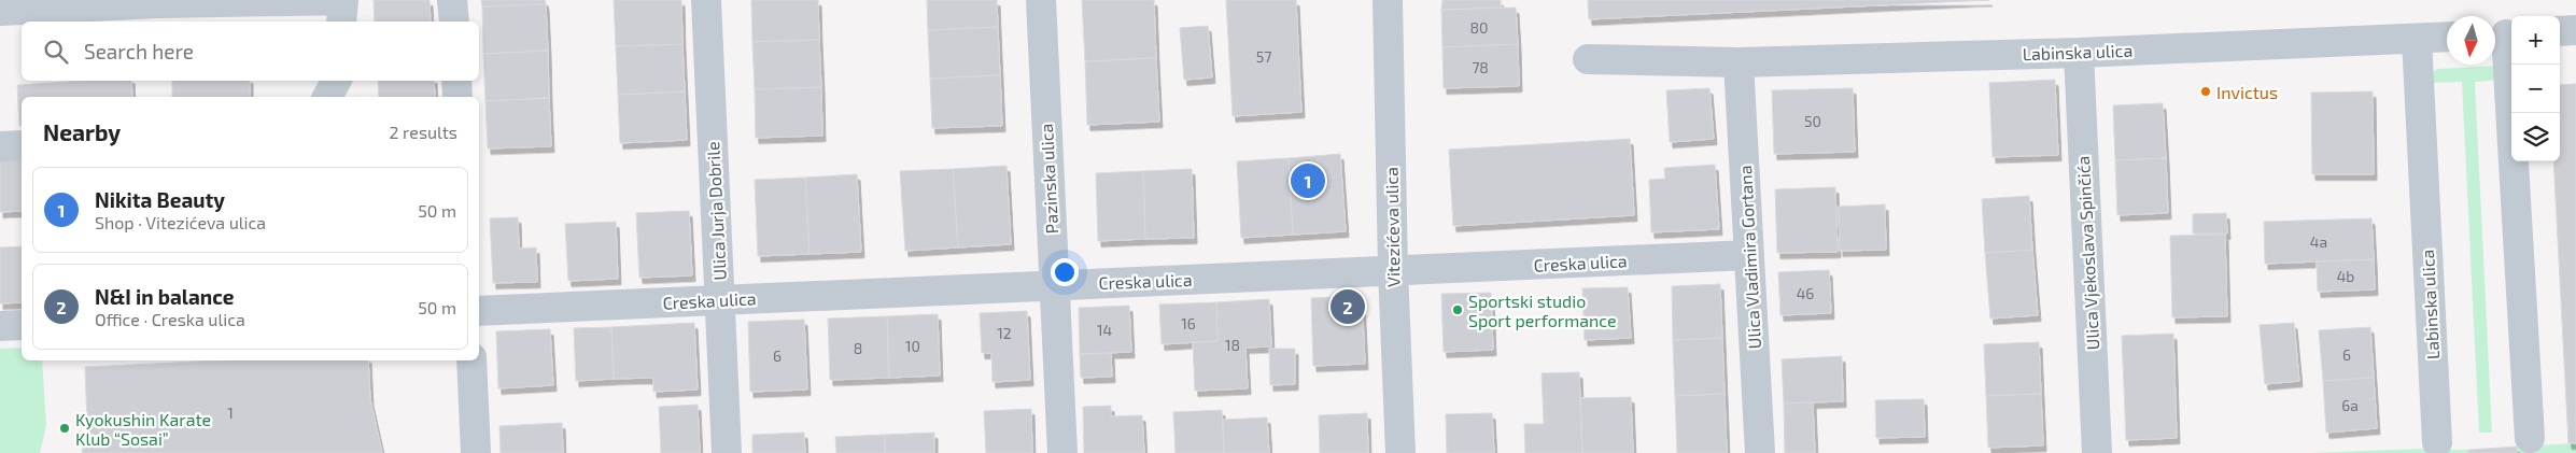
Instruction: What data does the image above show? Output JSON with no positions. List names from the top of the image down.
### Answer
{
  "streets": {
    "street": [
      "Labinska ulica",
      "Pazinska ulica",
      "Ulica Jurja Dobrile",
      "Vitezićeva ulica",
      "Ulica Vjekoslava Spinčića",
      "Ulica Vladimira Gortana",
      "Creska ulica"
    ]
  },
  "crossings": [
    ["Labinska ulica", "Ulica Vjekoslava Spinčića"],
    ["Labinska ulica", "Ulica Vladimira Gortana"],
    ["Pazinska ulica", "Creska ulica"],
    ["Ulica Jurja Dobrile", "Creska ulica"],
    ["Vitezićeva ulica", "Creska ulica"],
    ["Ulica Vladimira Gortana", "Creska ulica"]
  ],
  "places": ["Invictus", "Sportski studio Sport performance", "Kyokushin Karate Klub “Sosai”"],
  "house_numbers": [
    "80",
    "57",
    "78",
    "50",
    "4a",
    "4b",
    "46",
    "16",
    "14",
    "12",
    "18",
    "10",
    "8",
    "6",
    "6",
    "6a",
    "1"
  ],
  "north": "bottom",
  "page": {
    "map_buttons": ["+", "−"],
    "search": "Search here",
    "heading": ["Nearby", "2 results"],
    "pins": ["1", "2"],
    "list": [
      {
        "mark": "1",
        "name": "Nikita Beauty",
        "note": "Shop · Vitezićeva ulica",
        "value": "50 m"
      },
      {
        "mark": "2",
        "name": "N&I in balance",
        "note": "Office · Creska ulica",
        "value": "50 m"
      }
    ]
  }
}
